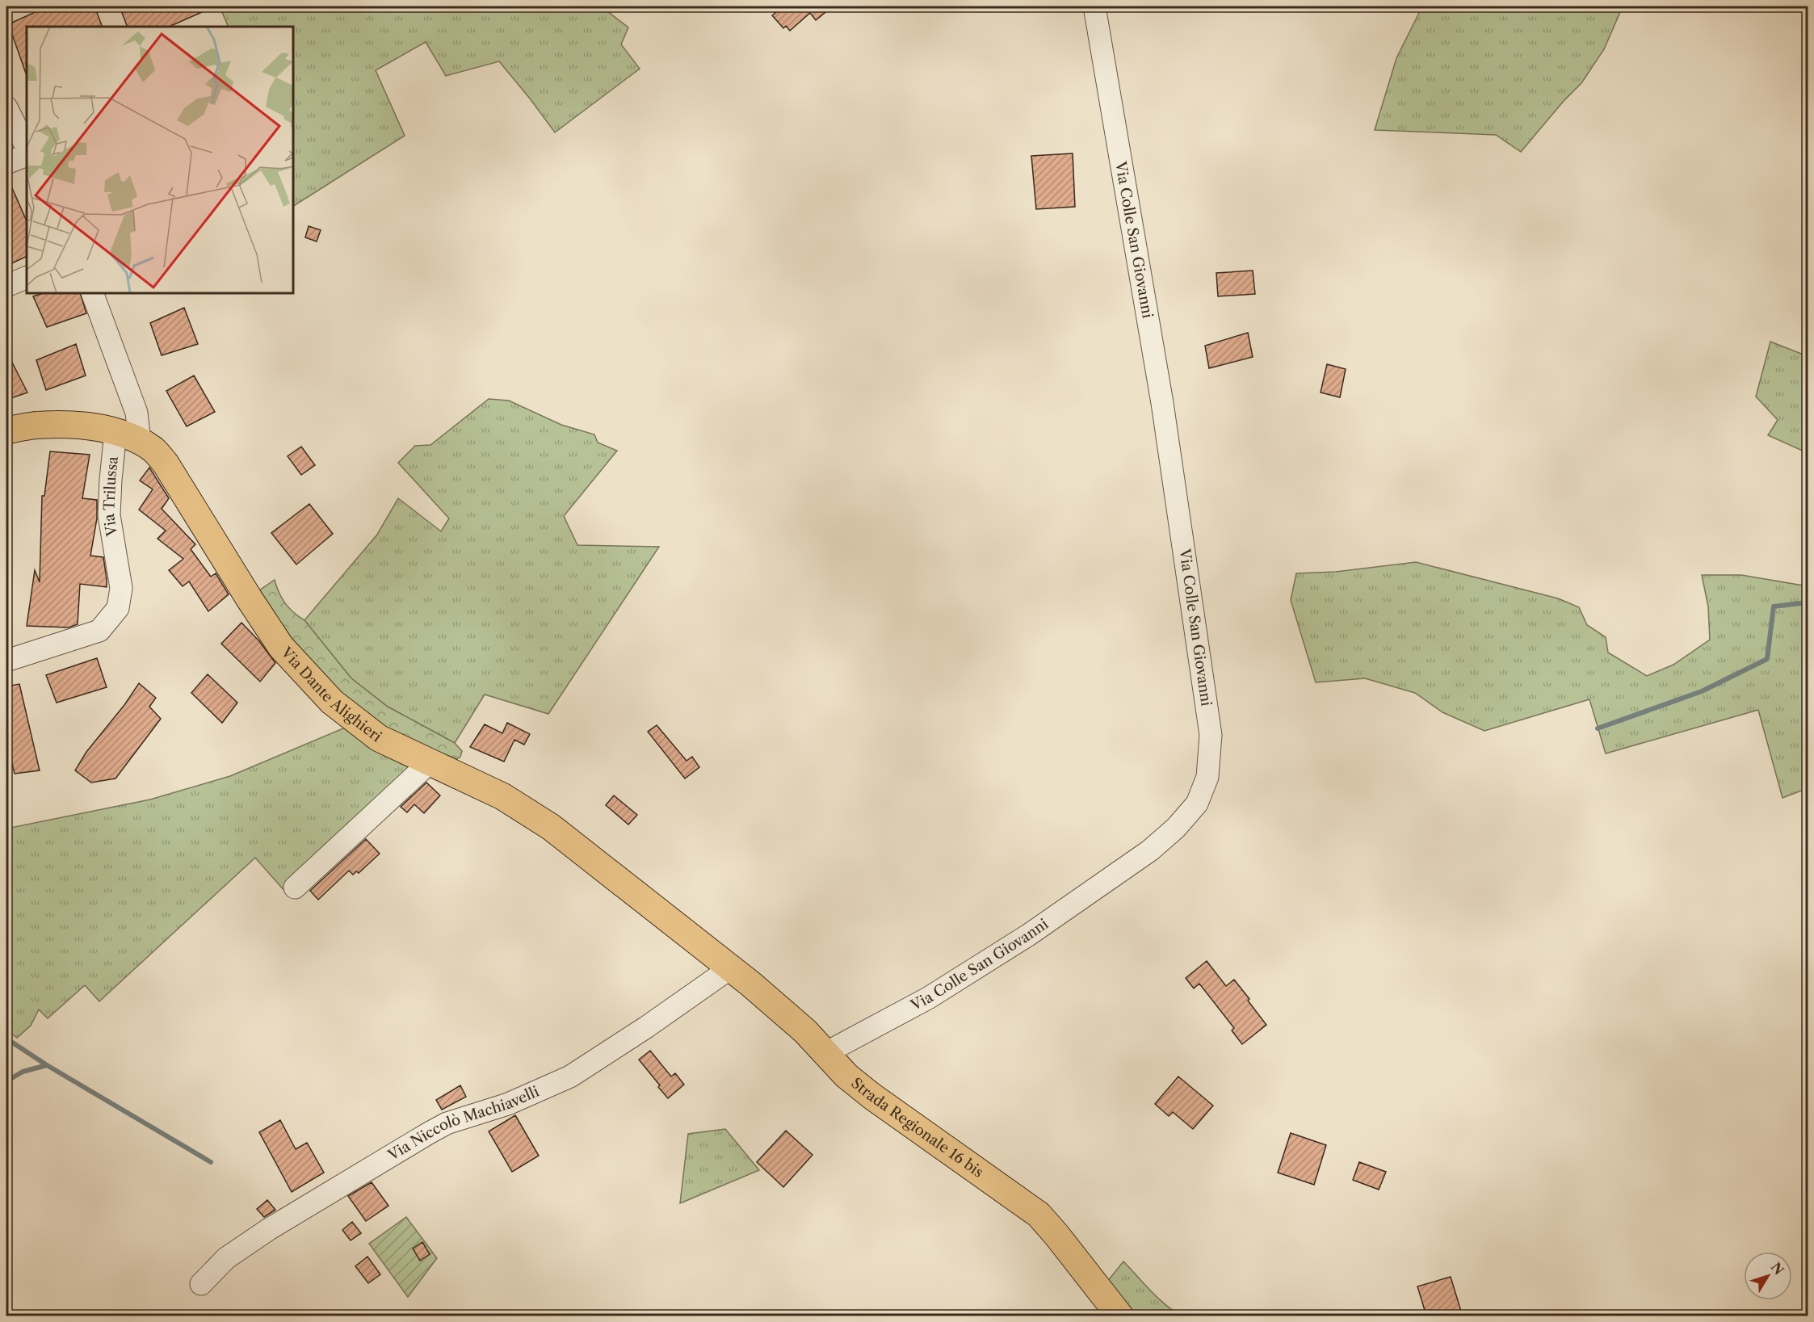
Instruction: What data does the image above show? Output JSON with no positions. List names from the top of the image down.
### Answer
{
  "streets": {
    "main road": ["Via Dante Alighieri", "Strada Regionale 16 bis"],
    "street": ["Via Colle San Giovanni", "Via Trilussa", "Via Niccolò Machiavelli"]
  },
  "crossings": [
    ["Via Colle San Giovanni", "Strada Regionale 16 bis"],
    ["Via Trilussa", "Via Dante Alighieri"],
    ["Via Dante Alighieri", "Strada Regionale 16 bis"],
    ["Via Niccolò Machiavelli", "Strada Regionale 16 bis"]
  ],
  "north": "top right"
}
